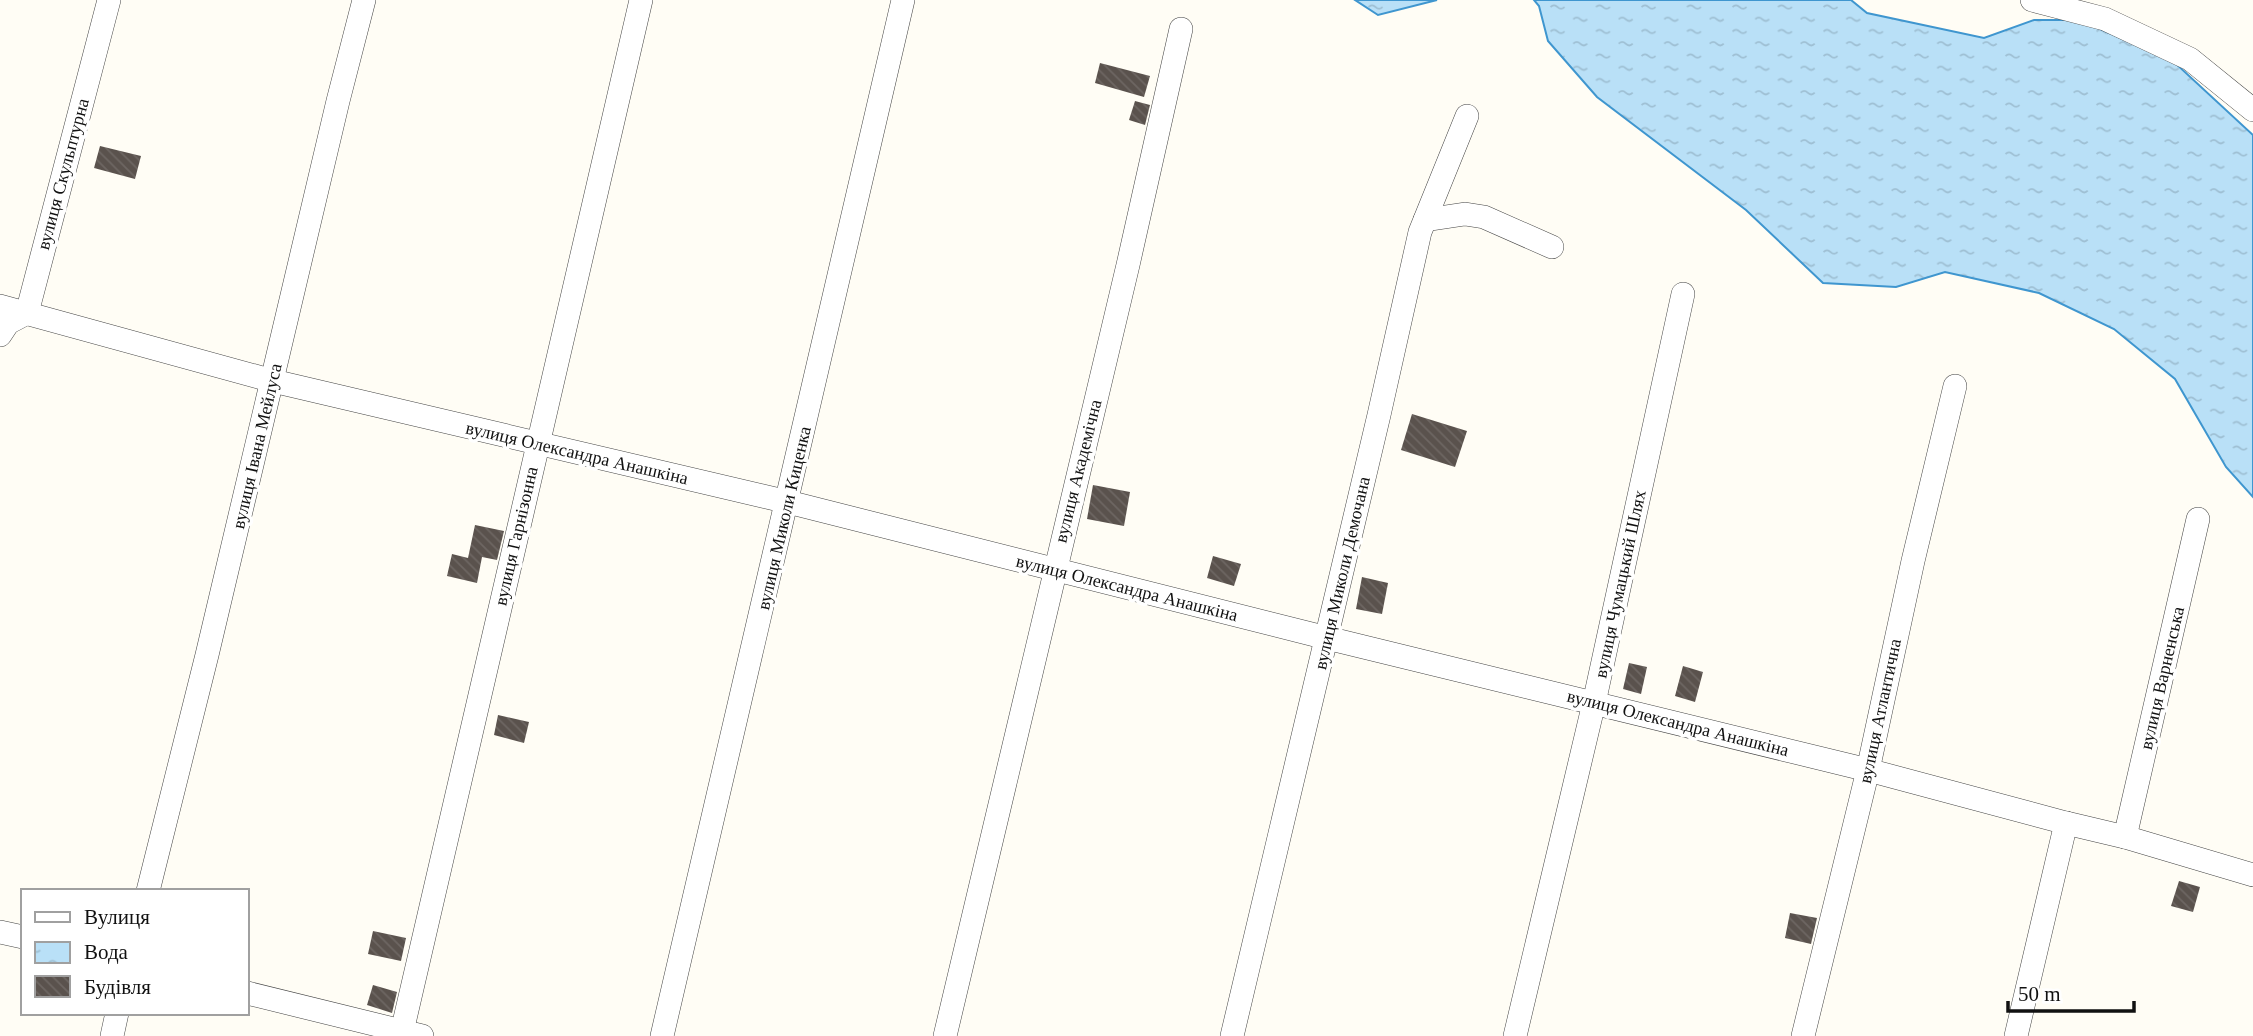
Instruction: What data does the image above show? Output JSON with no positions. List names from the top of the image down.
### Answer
{
  "streets": {
    "street": [
      "вулиця Скульптурна",
      "вулиця Івана Мейлуса",
      "вулиця Олександра Анашкіна",
      "вулиця Академічна",
      "вулиця Миколи Киценка",
      "вулиця Гарнізонна",
      "вулиця Миколи Демочана",
      "вулиця Чумацький Шлях",
      "вулиця Варненська",
      "вулиця Атлантична"
    ]
  },
  "crossings": [
    ["вулиця Скульптурна", "вулиця Олександра Анашкіна"],
    ["вулиця Івана Мейлуса", "вулиця Олександра Анашкіна"],
    ["вулиця Олександра Анашкіна", "вулиця Академічна"],
    ["вулиця Олександра Анашкіна", "вулиця Миколи Киценка"],
    ["вулиця Олександра Анашкіна", "вулиця Гарнізонна"],
    ["вулиця Олександра Анашкіна", "вулиця Миколи Демочана"],
    ["вулиця Олександра Анашкіна", "вулиця Чумацький Шлях"],
    ["вулиця Олександра Анашкіна", "вулиця Варненська"],
    ["вулиця Олександра Анашкіна", "вулиця Атлантична"]
  ],
  "legend": ["Вулиця", "Вода", "Будівля"],
  "scale_bar": "50 m"
}
